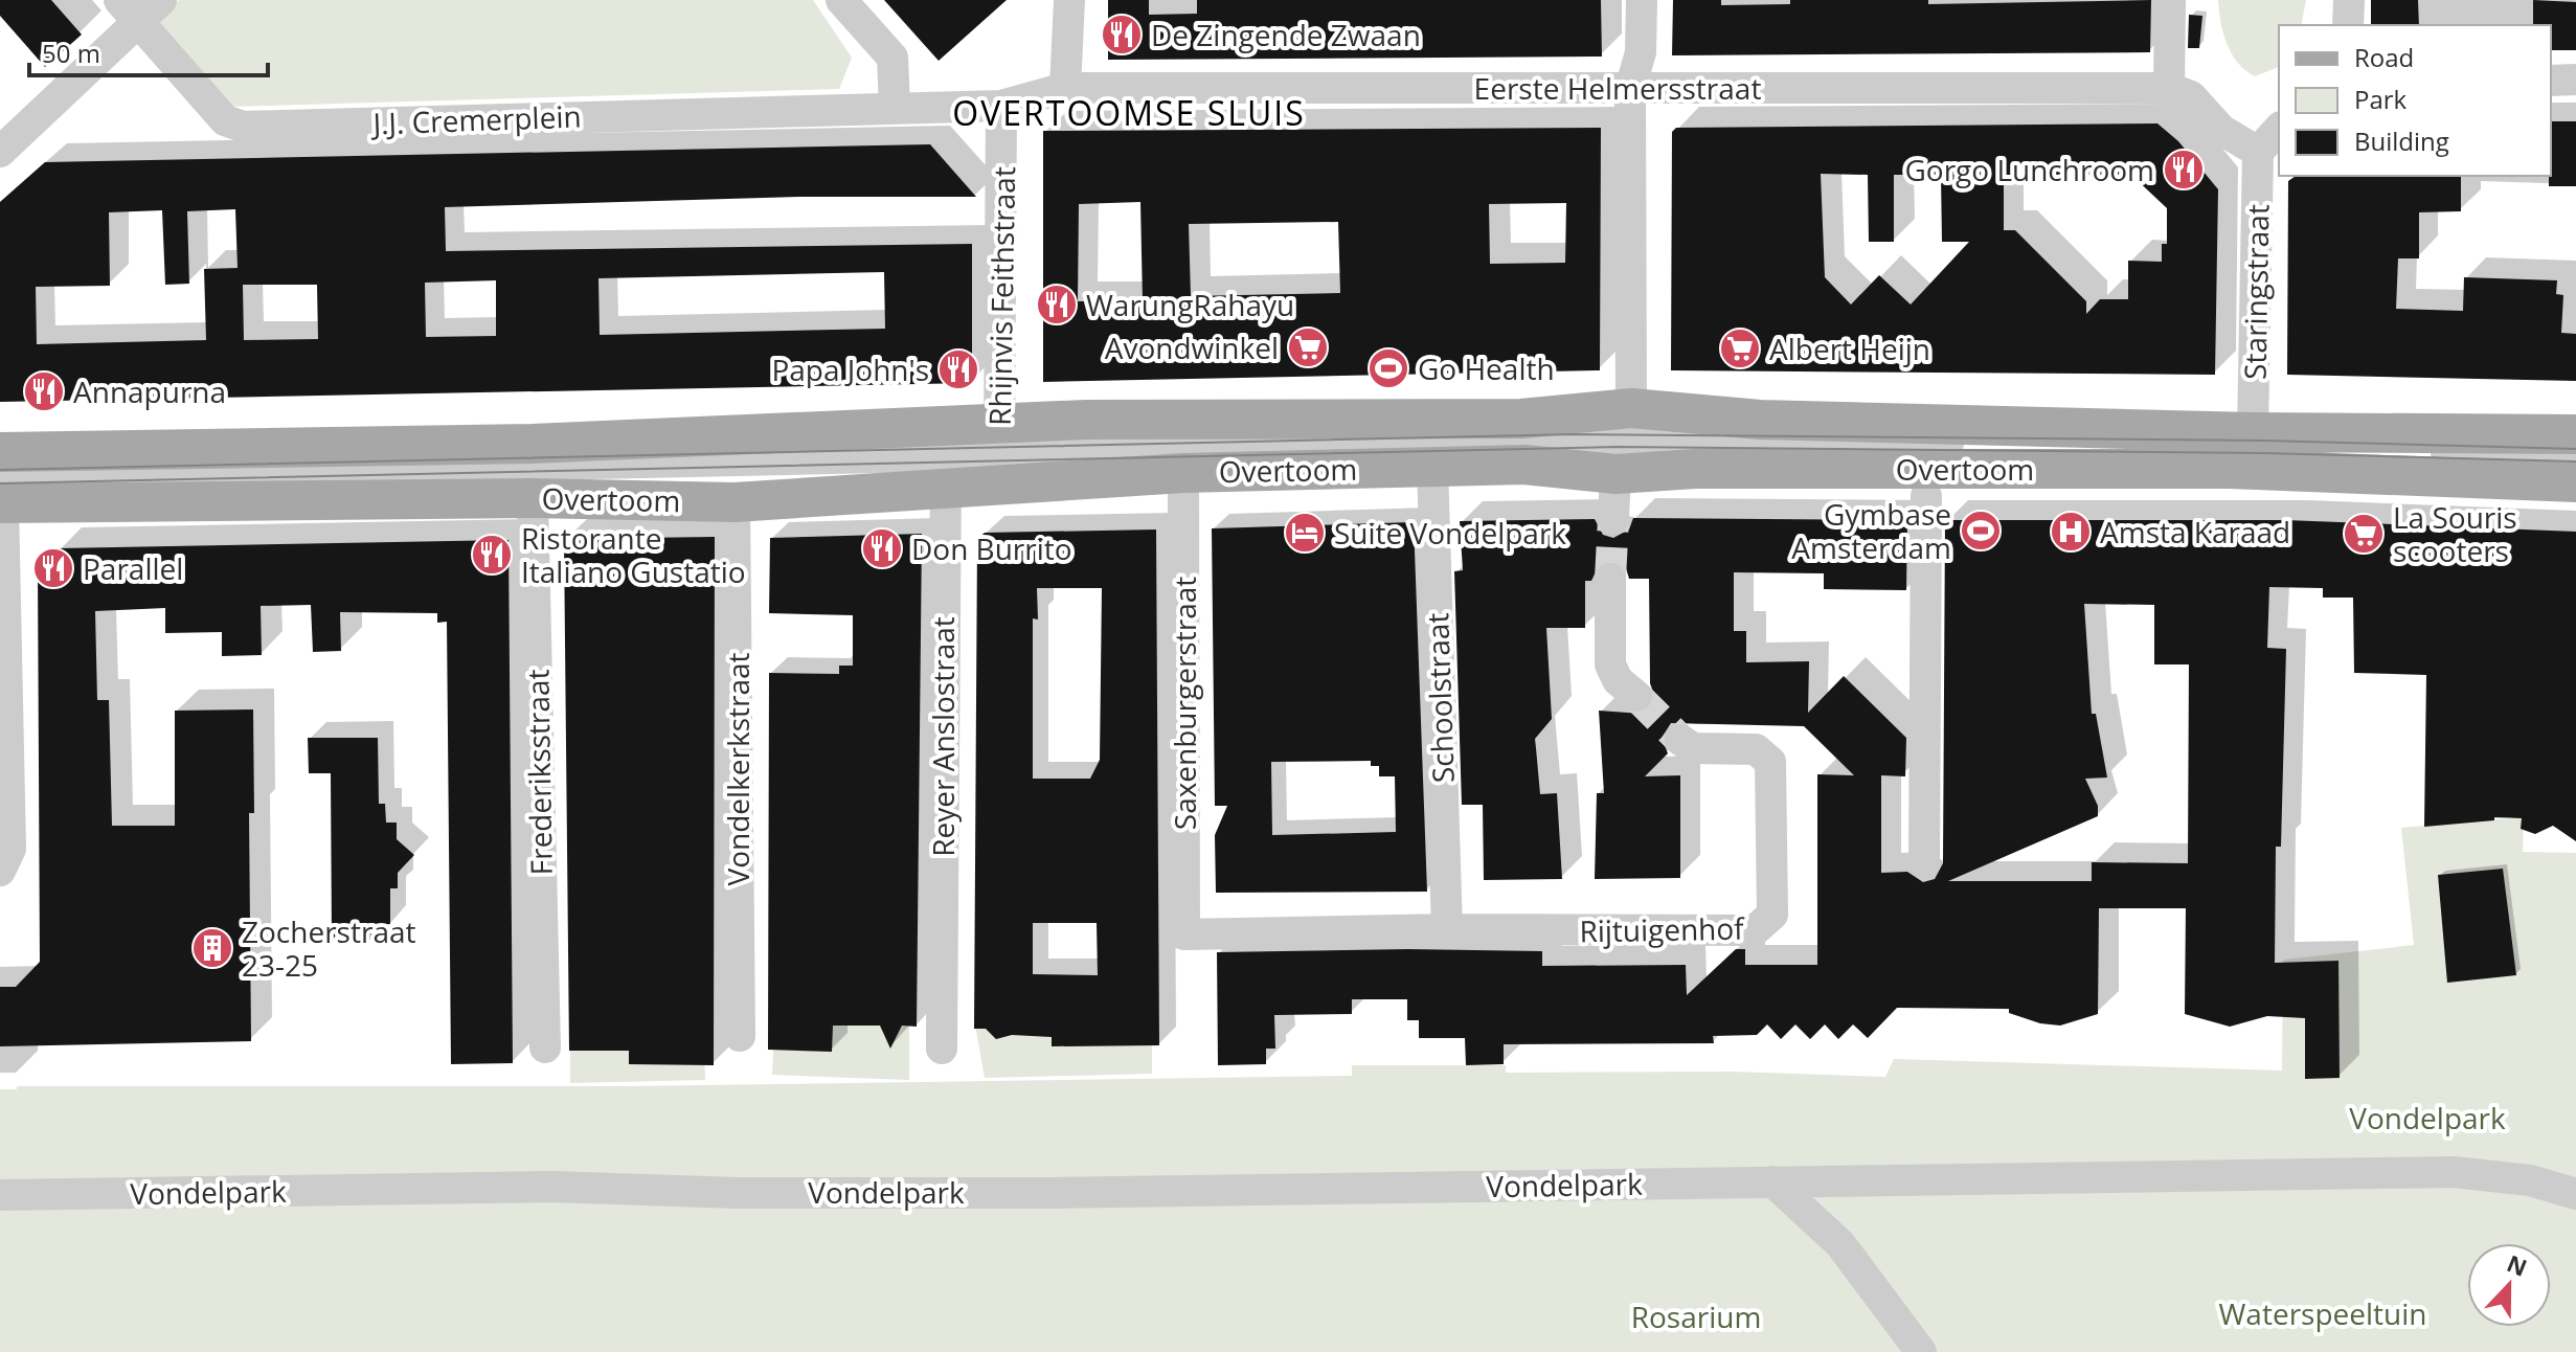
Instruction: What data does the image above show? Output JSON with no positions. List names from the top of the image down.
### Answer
{
  "streets": {
    "main road": ["Overtoom"],
    "street": [
      "Eerste Helmersstraat",
      "J.J. Cremerplein",
      "Staringstraat",
      "Rhijnvis Feithstraat",
      "Schoolstraat",
      "Saxenburgerstraat",
      "Reyer Anslostraat",
      "Vondelkerkstraat",
      "Frederiksstraat",
      "Rijtuigenhof",
      "Vondelpark"
    ]
  },
  "crossings": [
    ["Eerste Helmersstraat", "J.J. Cremerplein"],
    ["J.J. Cremerplein", "Rhijnvis Feithstraat"],
    ["Staringstraat", "Overtoom"],
    ["Rhijnvis Feithstraat", "Overtoom"],
    ["Overtoom", "Schoolstraat"],
    ["Overtoom", "Saxenburgerstraat"],
    ["Overtoom", "Reyer Anslostraat"],
    ["Overtoom", "Vondelkerkstraat"],
    ["Overtoom", "Frederiksstraat"],
    ["Schoolstraat", "Rijtuigenhof"],
    ["Saxenburgerstraat", "Rijtuigenhof"]
  ],
  "districts": ["OVERTOOMSE SLUIS"],
  "parks": ["Vondelpark", "Waterspeeltuin", "Rosarium"],
  "places": {
    "restaurant": [
      "De Zingende Zwaan",
      "Gorgo Lunchroom",
      "WarungRahayu",
      "Papa John's",
      "Annapurna",
      "Don Burrito",
      "Ristorante Italiano Gustatio",
      "Parallel"
    ],
    "supermarket": ["Avondwinkel", "Albert Heijn", "La Souris scooters"],
    "sports": ["Go Health", "Gymbase Amsterdam"],
    "hospital": ["Amsta Karaad"],
    "hotel": ["Suite Vondelpark"],
    "building": ["Zocherstraat 23-25"]
  },
  "legend": ["Road", "Park", "Building"],
  "scale_bar": "50 m",
  "north": "top"
}
